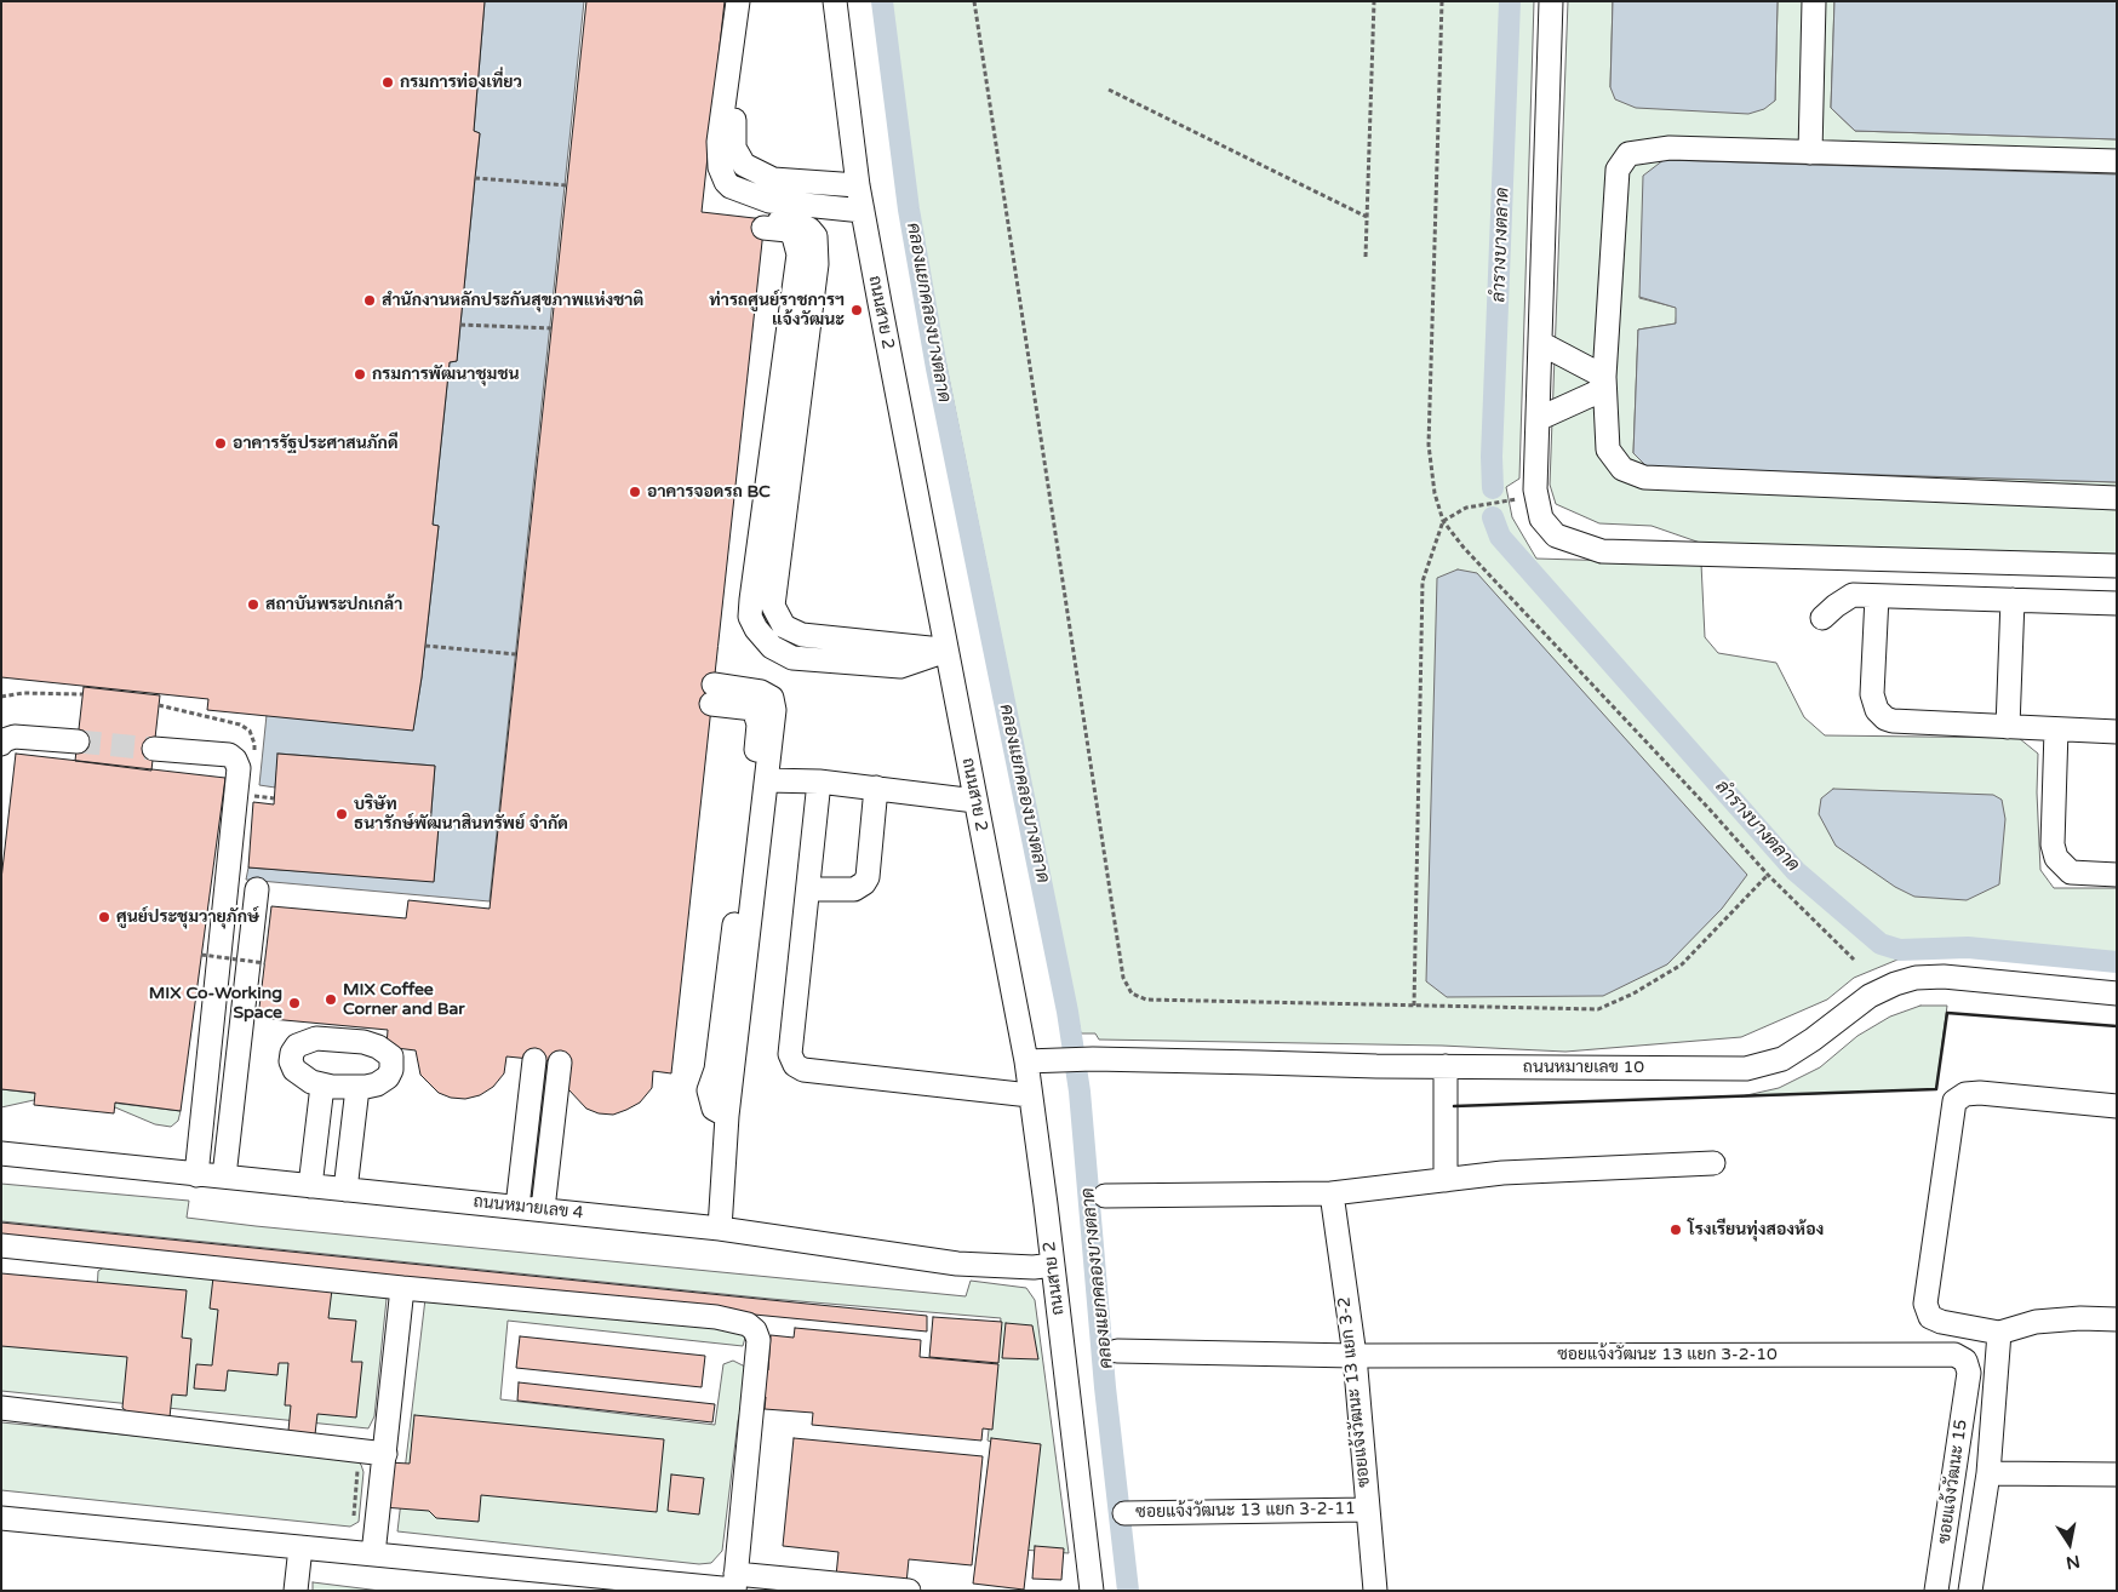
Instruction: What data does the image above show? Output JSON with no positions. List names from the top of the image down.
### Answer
{
  "streets": {
    "street": [
      "ถนนสาย 2",
      "ถนนหมายเลข 10",
      "ถนนหมายเลข 4",
      "ซอยแจ้งวัฒนะ 13 แยก 3-2-10",
      "ซอยแจ้งวัฒนะ 13 แยก 3-2",
      "ซอยแจ้งวัฒนะ 15",
      "ซอยแจ้งวัฒนะ 13 แยก 3-2-11"
    ]
  },
  "crossings": [
    ["ถนนสาย 2", "ถนนหมายเลข 10"],
    ["ถนนสาย 2", "ถนนหมายเลข 4"],
    ["ซอยแจ้งวัฒนะ 13 แยก 3-2-10", "ซอยแจ้งวัฒนะ 13 แยก 3-2"],
    ["ซอยแจ้งวัฒนะ 13 แยก 3-2-10", "ซอยแจ้งวัฒนะ 15"],
    ["ซอยแจ้งวัฒนะ 13 แยก 3-2", "ซอยแจ้งวัฒนะ 13 แยก 3-2-11"]
  ],
  "water": ["ลำรางบางตลาด", "คลองแยกคลองบางตลาด"],
  "places": [
    "กรมการท่องเที่ยว",
    "สำนักงานหลักประกันสุขภาพแห่งชาติ",
    "ท่ารถศูนย์ราชการฯ แจ้งวัฒนะ",
    "กรมการพัฒนาชุมชน",
    "อาคารรัฐประศาสนภักดี",
    "อาคารจอดรถ BC",
    "สถาบันพระปกเกล้า",
    "บริษัท ธนารักษ์พัฒนาสินทรัพย์ จำกัด",
    "ศูนย์ประชุมวายุภักษ์",
    "MIX Coffee Corner and Bar",
    "MIX Co-Working Space",
    "โรงเรียนทุ่งสองห้อง"
  ],
  "north": "bottom"
}
